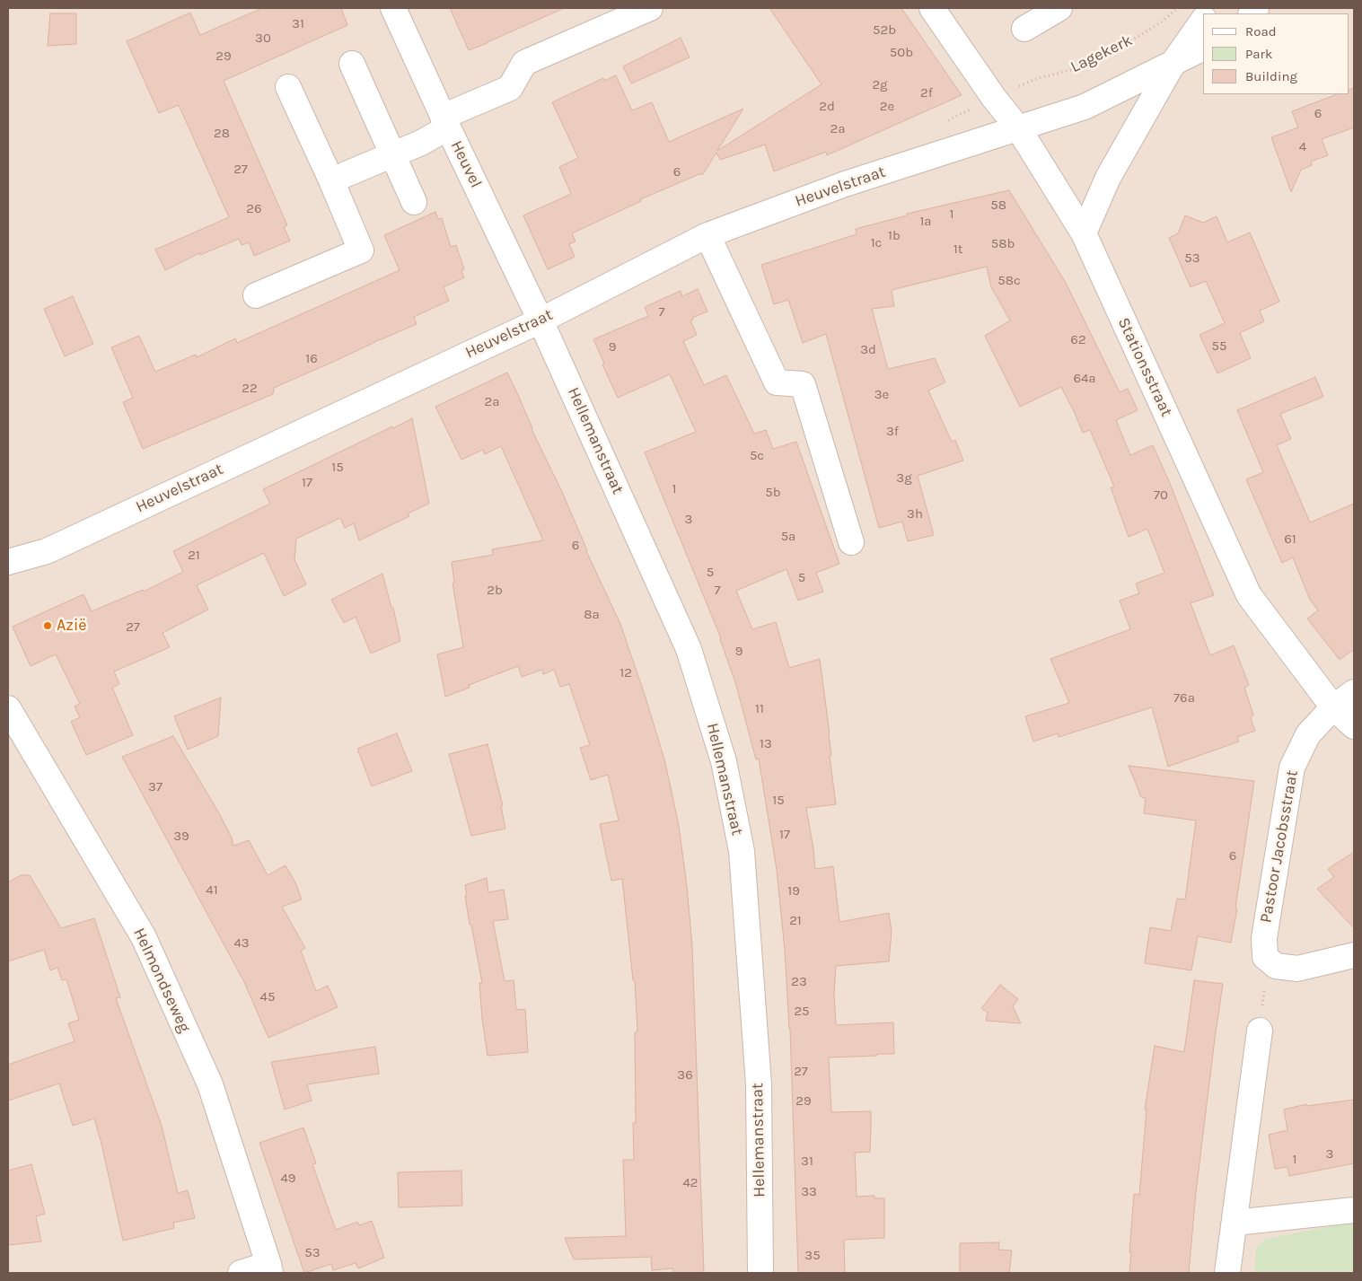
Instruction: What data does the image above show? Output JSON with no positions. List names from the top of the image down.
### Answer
{
  "streets": {
    "street": [
      "Heuvel",
      "Heuvelstraat",
      "Stationsstraat",
      "Hellemanstraat",
      "Pastoor Jacobsstraat",
      "Helmondseweg"
    ],
    "path": ["Lagekerk"]
  },
  "crossings": [
    ["Lagekerk", "Stationsstraat"],
    ["Heuvel", "Heuvelstraat"],
    ["Heuvel", "Hellemanstraat"],
    ["Heuvelstraat", "Stationsstraat"],
    ["Heuvelstraat", "Hellemanstraat"],
    ["Stationsstraat", "Pastoor Jacobsstraat"]
  ],
  "places": ["Azië"],
  "house_numbers": [
    "31",
    "52b",
    "30",
    "50b",
    "29",
    "2g",
    "2f",
    "2d",
    "2e",
    "6",
    "2a",
    "28",
    "4",
    "27",
    "6",
    "58",
    "26",
    "1",
    "1a",
    "1b",
    "1c",
    "58b",
    "1t",
    "53",
    "58c",
    "7",
    "62",
    "55",
    "9",
    "3d",
    "16",
    "64a",
    "22",
    "3e",
    "2a",
    "3f",
    "5c",
    "15",
    "3g",
    "17",
    "1",
    "5b",
    "70",
    "3h",
    "3",
    "5a",
    "61",
    "6",
    "21",
    "5",
    "5",
    "2b",
    "7",
    "8a",
    "27",
    "9",
    "12",
    "76a",
    "11",
    "13",
    "37",
    "15",
    "17",
    "39",
    "6",
    "41",
    "19",
    "21",
    "43",
    "23",
    "45",
    "25",
    "27",
    "36",
    "29",
    "3",
    "1",
    "31",
    "49",
    "42",
    "33",
    "53",
    "35"
  ],
  "legend": ["Road", "Park", "Building"]
}
